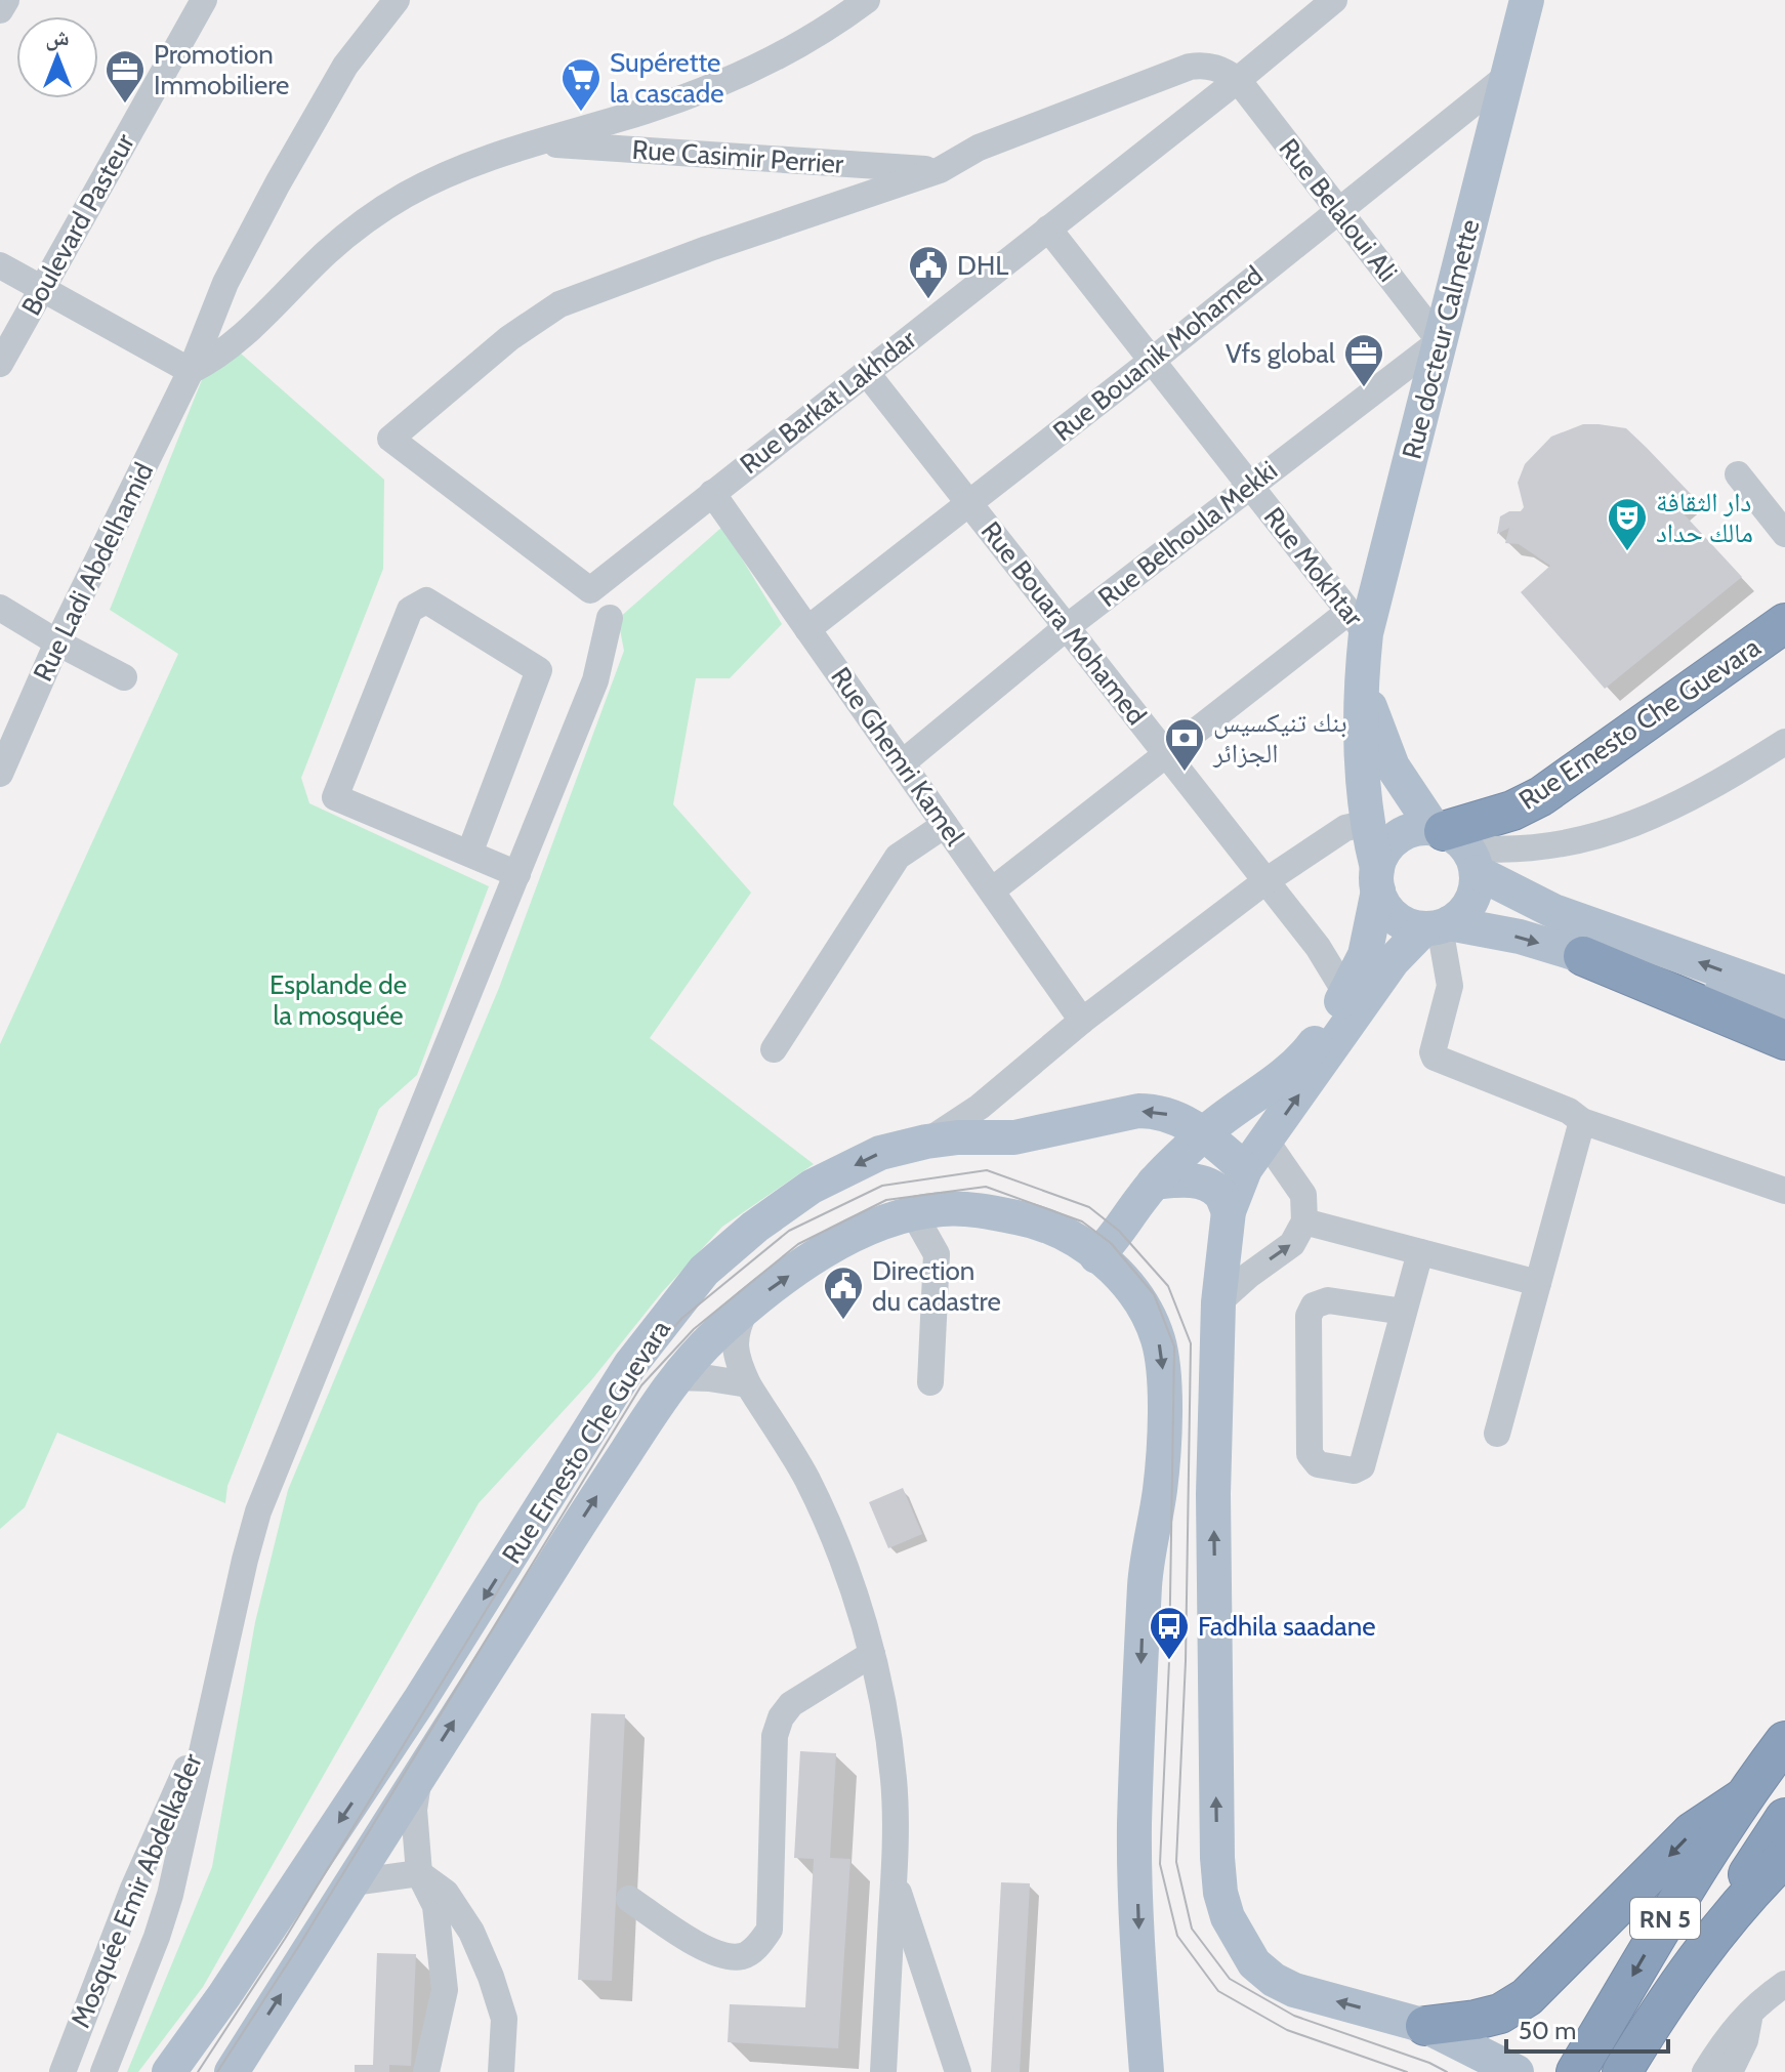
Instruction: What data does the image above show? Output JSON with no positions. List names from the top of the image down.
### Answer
{
  "streets": {
    "highway": ["Rue Ernesto Che Guevara", "RN 5"],
    "main road": ["Rue docteur Calmette"],
    "street": [
      "Rue Casimir Perrier",
      "Rue Belaloui Ali",
      "Boulevard Pasteur",
      "Rue Bouanik Mohamed",
      "Rue Barkat Lakhdar",
      "Rue Belhoula Mekki",
      "Rue Mokhtar",
      "Rue Ladi Abdelhamid",
      "Rue Bouara Mohamed",
      "Rue Ghemri Kamel",
      "Mosquée Emir Abdelkader"
    ]
  },
  "crossings": [
    ["Rue Casimir Perrier", "Rue Barkat Lakhdar"],
    ["Rue Belaloui Ali", "Rue docteur Calmette"],
    ["Rue Belaloui Ali", "Rue Bouanik Mohamed"],
    ["Rue Belaloui Ali", "Rue Barkat Lakhdar"],
    ["Rue Belaloui Ali", "Rue Belhoula Mekki"],
    ["Rue docteur Calmette", "Rue Bouanik Mohamed"],
    ["Rue docteur Calmette", "Rue Belhoula Mekki"],
    ["Rue docteur Calmette", "Rue Mokhtar"],
    ["Rue docteur Calmette", "Rue Ernesto Che Guevara"],
    ["Rue Bouanik Mohamed", "Rue Mokhtar"],
    ["Rue Bouanik Mohamed", "Rue Bouara Mohamed"],
    ["Rue Bouanik Mohamed", "Rue Ghemri Kamel"],
    ["Rue Barkat Lakhdar", "Rue Mokhtar"],
    ["Rue Barkat Lakhdar", "Rue Bouara Mohamed"],
    ["Rue Barkat Lakhdar", "Rue Ghemri Kamel"],
    ["Rue Belhoula Mekki", "Rue Mokhtar"],
    ["Rue Belhoula Mekki", "Rue Bouara Mohamed"],
    ["Rue Belhoula Mekki", "Rue Ghemri Kamel"]
  ],
  "parks": ["Esplande de la mosquée"],
  "places": {
    "office": ["Promotion Immobiliere", "Vfs global"],
    "supermarket": ["Supérette la cascade"],
    "public building": ["DHL", "Direction du cadastre"],
    "theatre": ["دار الثقافة مالك حداد"],
    "bank": ["بنك تنيكسيس الجزائر"],
    "bus stop": ["Fadhila saadane"]
  },
  "scale_bar": "50 m",
  "north": "top"
}
